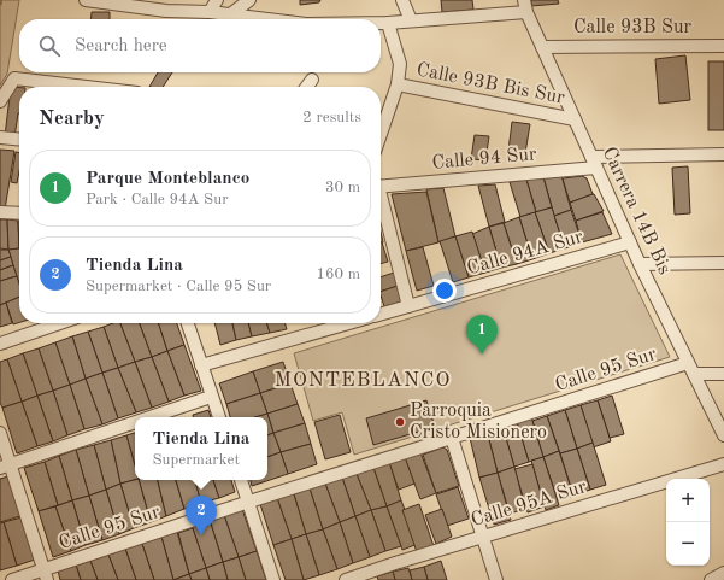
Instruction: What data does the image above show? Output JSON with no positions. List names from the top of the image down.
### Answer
{
  "streets": {
    "street": [
      "Calle 93B Sur",
      "Calle 93B Bis Sur",
      "Calle 94 Sur",
      "Carrera 14B Bis",
      "Calle 94A Sur",
      "Calle 95 Sur",
      "Calle 95A Sur"
    ]
  },
  "crossings": [
    ["Calle 93B Sur", "Carrera 14B Bis"],
    ["Calle 93B Bis Sur", "Carrera 14B Bis"],
    ["Calle 94 Sur", "Carrera 14B Bis"],
    ["Carrera 14B Bis", "Calle 94A Sur"],
    ["Carrera 14B Bis", "Calle 95 Sur"]
  ],
  "districts": ["MONTEBLANCO"],
  "places": ["Parroquia Cristo Misionero"],
  "page": {
    "search": "Search here",
    "heading": ["Nearby", "2 results"],
    "list": [
      {
        "mark": "1",
        "name": "Parque Monteblanco",
        "note": "Park · Calle 94A Sur",
        "value": "30 m"
      },
      {
        "mark": "2",
        "name": "Tienda Lina",
        "note": "Supermarket · Calle 95 Sur",
        "value": "160 m"
      }
    ],
    "pins": ["1", "2"],
    "popup": ["Tienda Lina", "Supermarket"],
    "map_buttons": ["+", "−"]
  }
}
